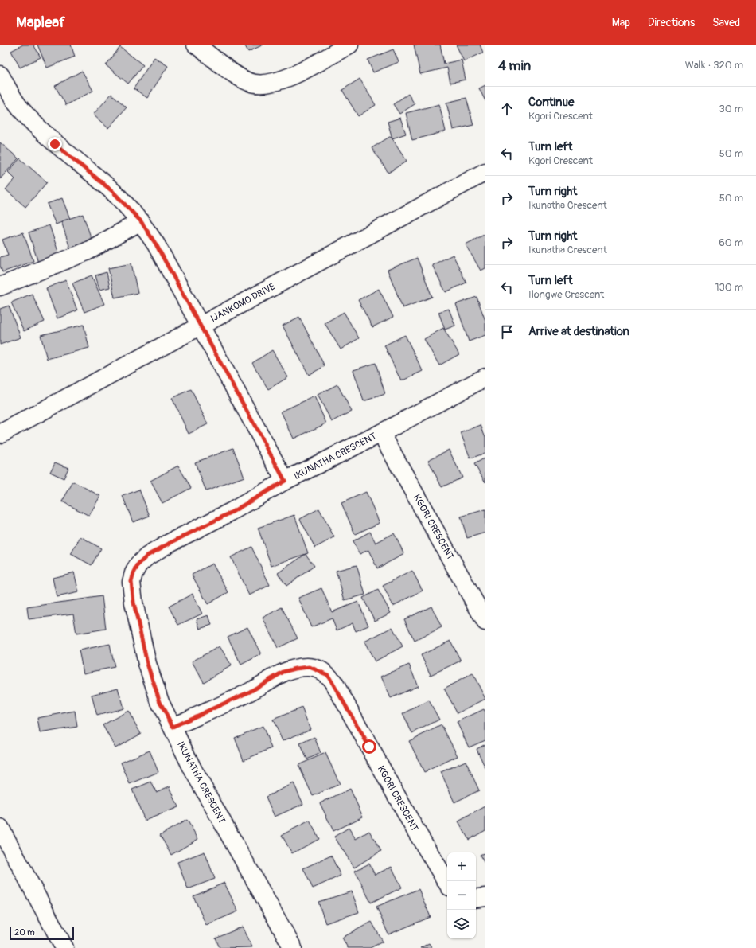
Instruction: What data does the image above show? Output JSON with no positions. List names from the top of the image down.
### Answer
{
  "streets": {
    "street": ["IJANKOMO DRIVE", "IKUNATHA CRESCENT", "KGORI CRESCENT"]
  },
  "crossings": [
    ["IKUNATHA CRESCENT", "KGORI CRESCENT"]
  ],
  "scale_bar": "20 m",
  "page": {
    "header": "Mapleaf",
    "nav": ["Map", "Directions", "Saved"],
    "heading": ["4 min", "Walk · 320 m"],
    "list": [
      ["Continue", "Kgori Crescent", "30 m"],
      ["Turn left", "Kgori Crescent", "50 m"],
      ["Turn right", "Ikunatha Crescent", "50 m"],
      ["Turn right", "Ikunatha Crescent", "60 m"],
      ["Turn left", "Ilongwe Crescent", "130 m"],
      "Arrive at destination"
    ],
    "map_buttons": ["+", "−"],
    "scale": "20 m"
  }
}
